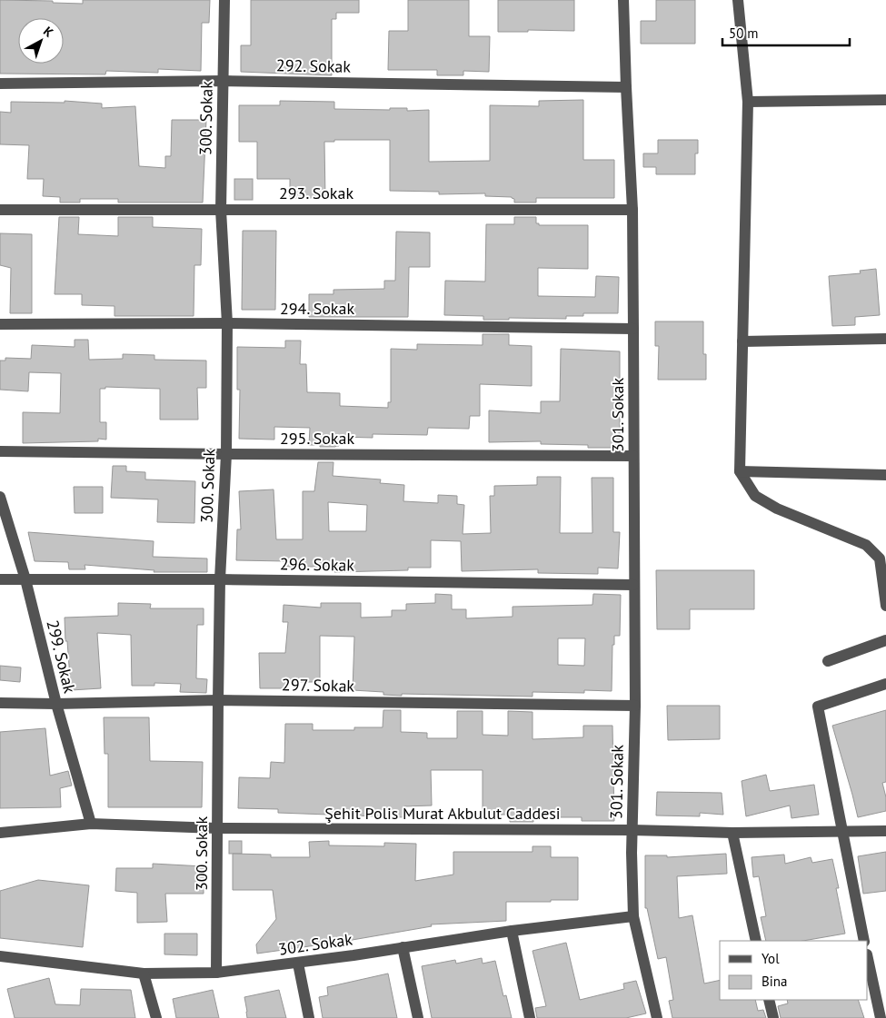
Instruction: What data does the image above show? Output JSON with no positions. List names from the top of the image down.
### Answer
{
  "streets": {
    "street": [
      "292. Sokak",
      "300. Sokak",
      "293. Sokak",
      "294. Sokak",
      "301. Sokak",
      "295. Sokak",
      "296. Sokak",
      "299. Sokak",
      "297. Sokak",
      "Şehit Polis Murat Akbulut Caddesi",
      "302. Sokak"
    ]
  },
  "crossings": [
    ["292. Sokak", "300. Sokak"],
    ["292. Sokak", "301. Sokak"],
    ["300. Sokak", "293. Sokak"],
    ["300. Sokak", "294. Sokak"],
    ["300. Sokak", "295. Sokak"],
    ["300. Sokak", "296. Sokak"],
    ["300. Sokak", "297. Sokak"],
    ["300. Sokak", "Şehit Polis Murat Akbulut Caddesi"],
    ["300. Sokak", "302. Sokak"],
    ["293. Sokak", "301. Sokak"],
    ["294. Sokak", "301. Sokak"],
    ["301. Sokak", "295. Sokak"],
    ["301. Sokak", "296. Sokak"],
    ["301. Sokak", "297. Sokak"],
    ["301. Sokak", "Şehit Polis Murat Akbulut Caddesi"],
    ["301. Sokak", "302. Sokak"],
    ["296. Sokak", "299. Sokak"],
    ["299. Sokak", "297. Sokak"],
    ["299. Sokak", "Şehit Polis Murat Akbulut Caddesi"]
  ],
  "legend": ["Yol", "Bina"],
  "scale_bar": "50 m",
  "north": "top right"
}
